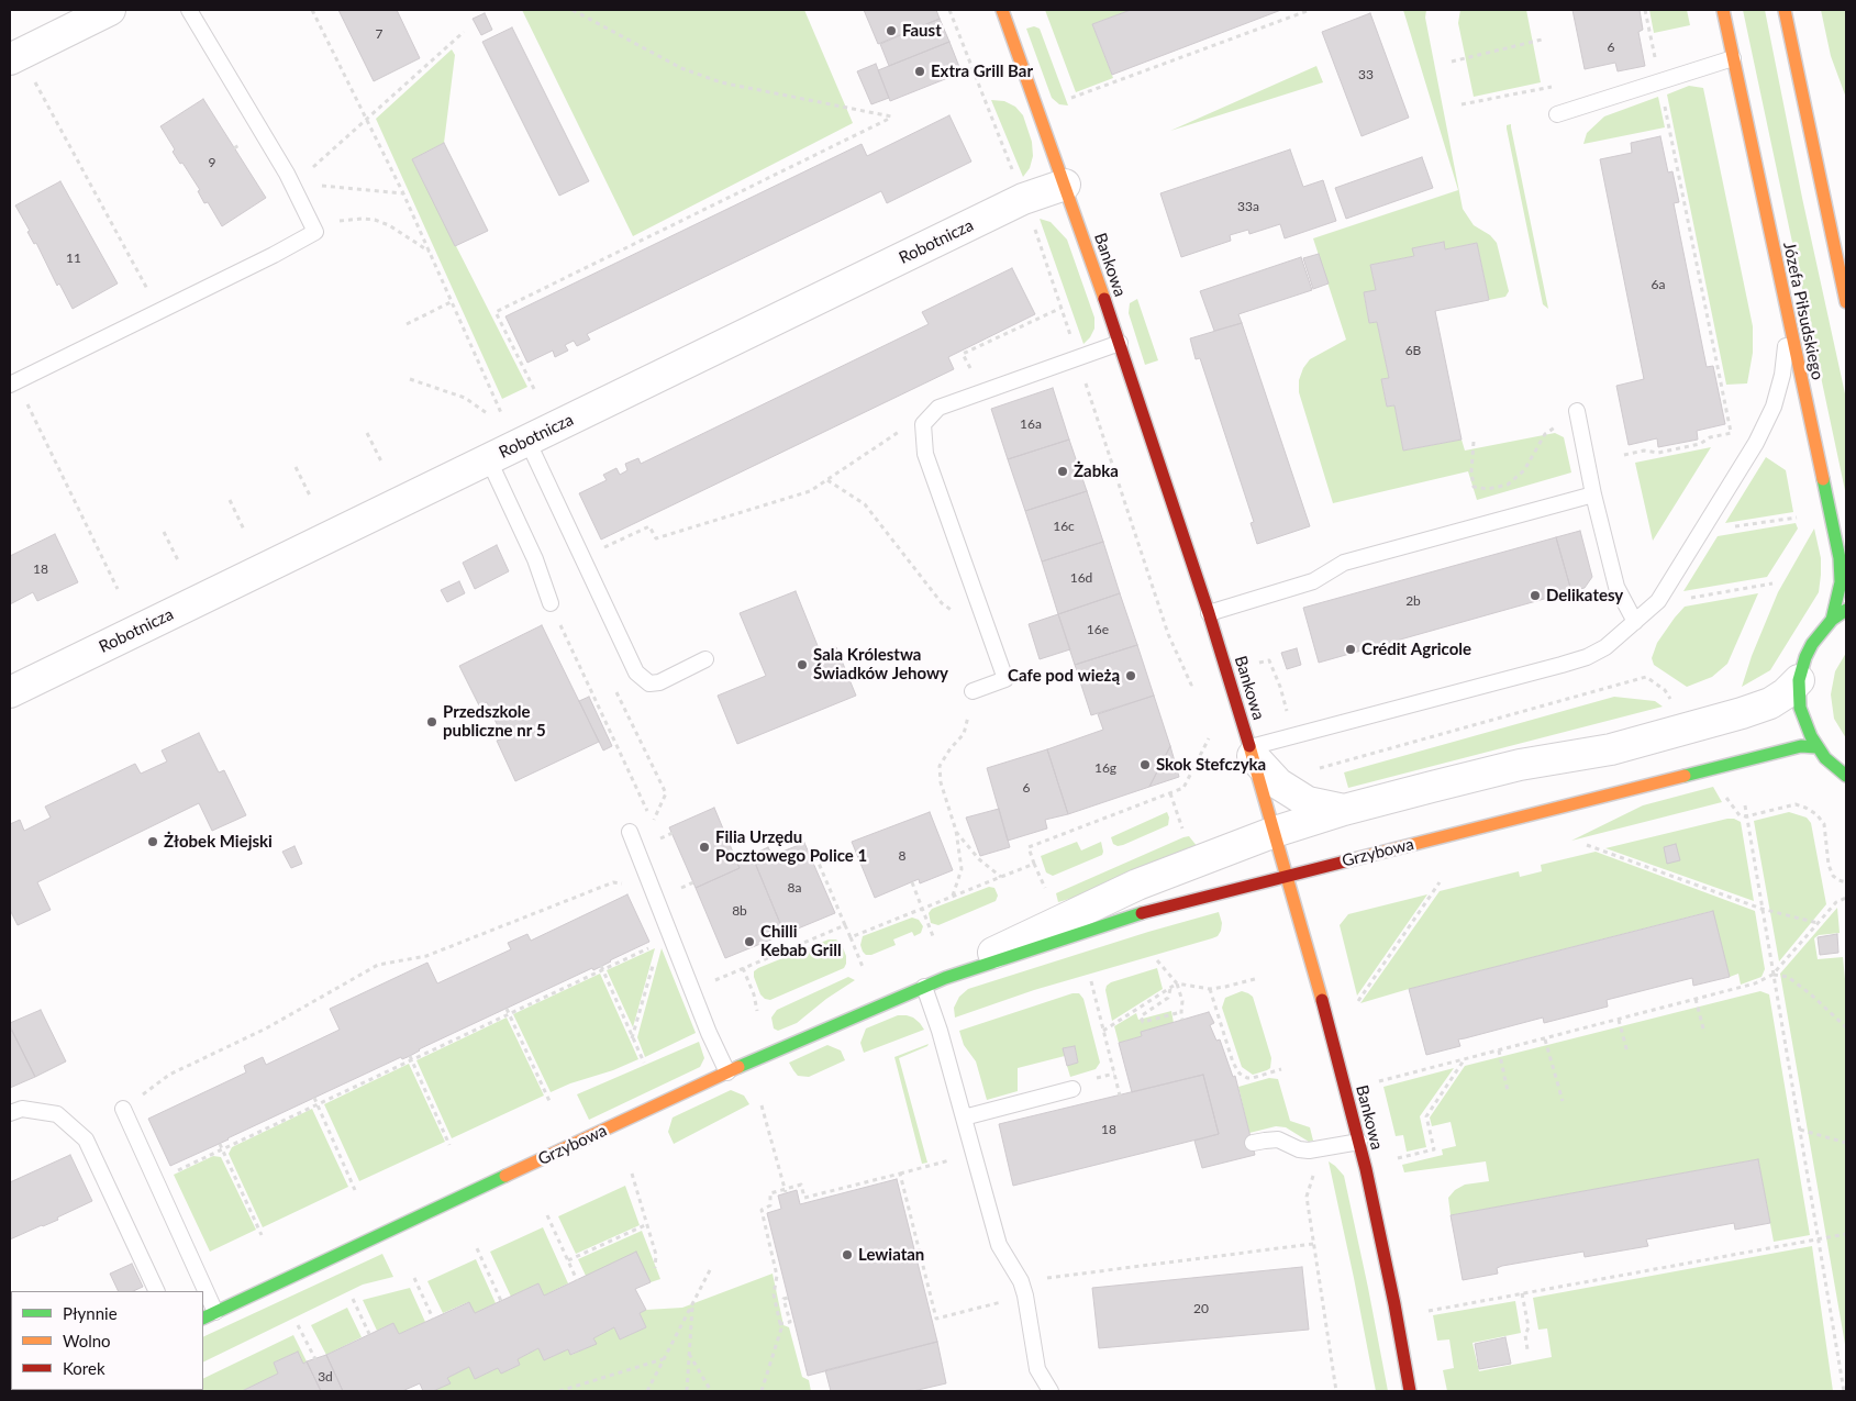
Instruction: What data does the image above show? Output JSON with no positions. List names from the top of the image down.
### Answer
{
  "streets": {
    "street": [
      "Robotnicza",
      "Bankowa",
      "Józefa Piłsudskiego",
      "Grzybowa"
    ]
  },
  "crossings": [
    ["Robotnicza", "Bankowa"],
    ["Bankowa", "Grzybowa"]
  ],
  "places": [
    "Faust",
    "Extra Grill Bar",
    "Żabka",
    "Delikatesy",
    "Crédit Agricole",
    "Sala Królestwa Świadków Jehowy",
    "Cafe pod wieżą",
    "Przedszkole publiczne nr 5",
    "Skok Stefczyka",
    "Żłobek Miejski",
    "Filia Urzędu Pocztowego Police 1",
    "Chilli Kebab Grill",
    "Lewiatan"
  ],
  "house_numbers": [
    "7",
    "6",
    "33",
    "9",
    "33a",
    "11",
    "6a",
    "6B",
    "16a",
    "16c",
    "18",
    "16d",
    "2b",
    "16e",
    "16g",
    "6",
    "8",
    "8a",
    "8b",
    "18",
    "20",
    "3d"
  ],
  "legend": ["Płynnie", "Wolno", "Korek"]
}
